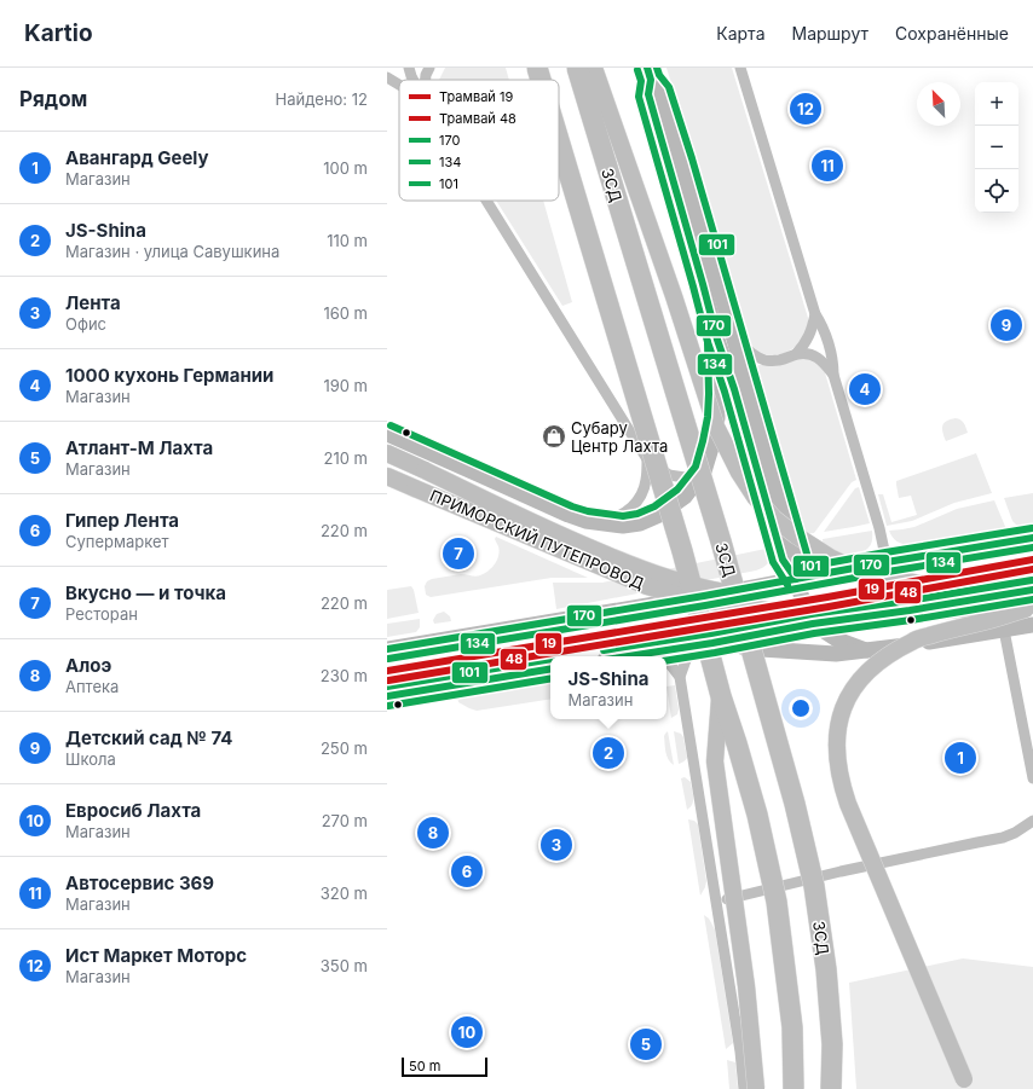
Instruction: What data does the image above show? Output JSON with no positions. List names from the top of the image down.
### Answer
{
  "streets": {
    "highway": ["ЗСД"],
    "main road": ["ПРИМОРСКИЙ ПУТЕПРОВОД"]
  },
  "places": {
    "shop": ["Субару Центр Лахта"]
  },
  "lines": [
    "transit line 170",
    "transit line 101",
    "transit line 134",
    "tram line 19",
    "tram line 48"
  ],
  "legend": [
    "Трамвай 19",
    "Трамвай 48",
    "170",
    "134",
    "101"
  ],
  "scale_bar": "50 m",
  "north": "top left",
  "page": {
    "header": "Kartio",
    "nav": ["Карта", "Маршрут", "Сохранённые"],
    "heading": ["Рядом", "Найдено: 12"],
    "map_buttons": ["+", "−"],
    "pins": [
      "12",
      "11",
      "9",
      "4",
      "7",
      "2",
      "1",
      "8",
      "3",
      "6",
      "10",
      "5"
    ],
    "list": [
      {
        "mark": "1",
        "name": "Авангард Geely",
        "note": "Магазин",
        "value": "100 m"
      },
      {
        "mark": "2",
        "name": "JS-Shina",
        "note": "Магазин · улица Савушкина",
        "value": "110 m"
      },
      {
        "mark": "3",
        "name": "Лента",
        "note": "Офис",
        "value": "160 m"
      },
      {
        "mark": "4",
        "name": "1000 кухонь Германии",
        "note": "Магазин",
        "value": "190 m"
      },
      {
        "mark": "5",
        "name": "Атлант-М Лахта",
        "note": "Магазин",
        "value": "210 m"
      },
      {
        "mark": "6",
        "name": "Гипер Лента",
        "note": "Супермаркет",
        "value": "220 m"
      },
      {
        "mark": "7",
        "name": "Вкусно — и точка",
        "note": "Ресторан",
        "value": "220 m"
      },
      {
        "mark": "8",
        "name": "Алоэ",
        "note": "Аптека",
        "value": "230 m"
      },
      {
        "mark": "9",
        "name": "Детский сад № 74",
        "note": "Школа",
        "value": "250 m"
      },
      {
        "mark": "10",
        "name": "Евросиб Лахта",
        "note": "Магазин",
        "value": "270 m"
      },
      {
        "mark": "11",
        "name": "Автосервис 369",
        "note": "Магазин",
        "value": "320 m"
      },
      {
        "mark": "12",
        "name": "Ист Маркет Моторс",
        "note": "Магазин",
        "value": "350 m"
      }
    ],
    "popup": ["JS-Shina", "Магазин"],
    "scale": "50 m"
  }
}
